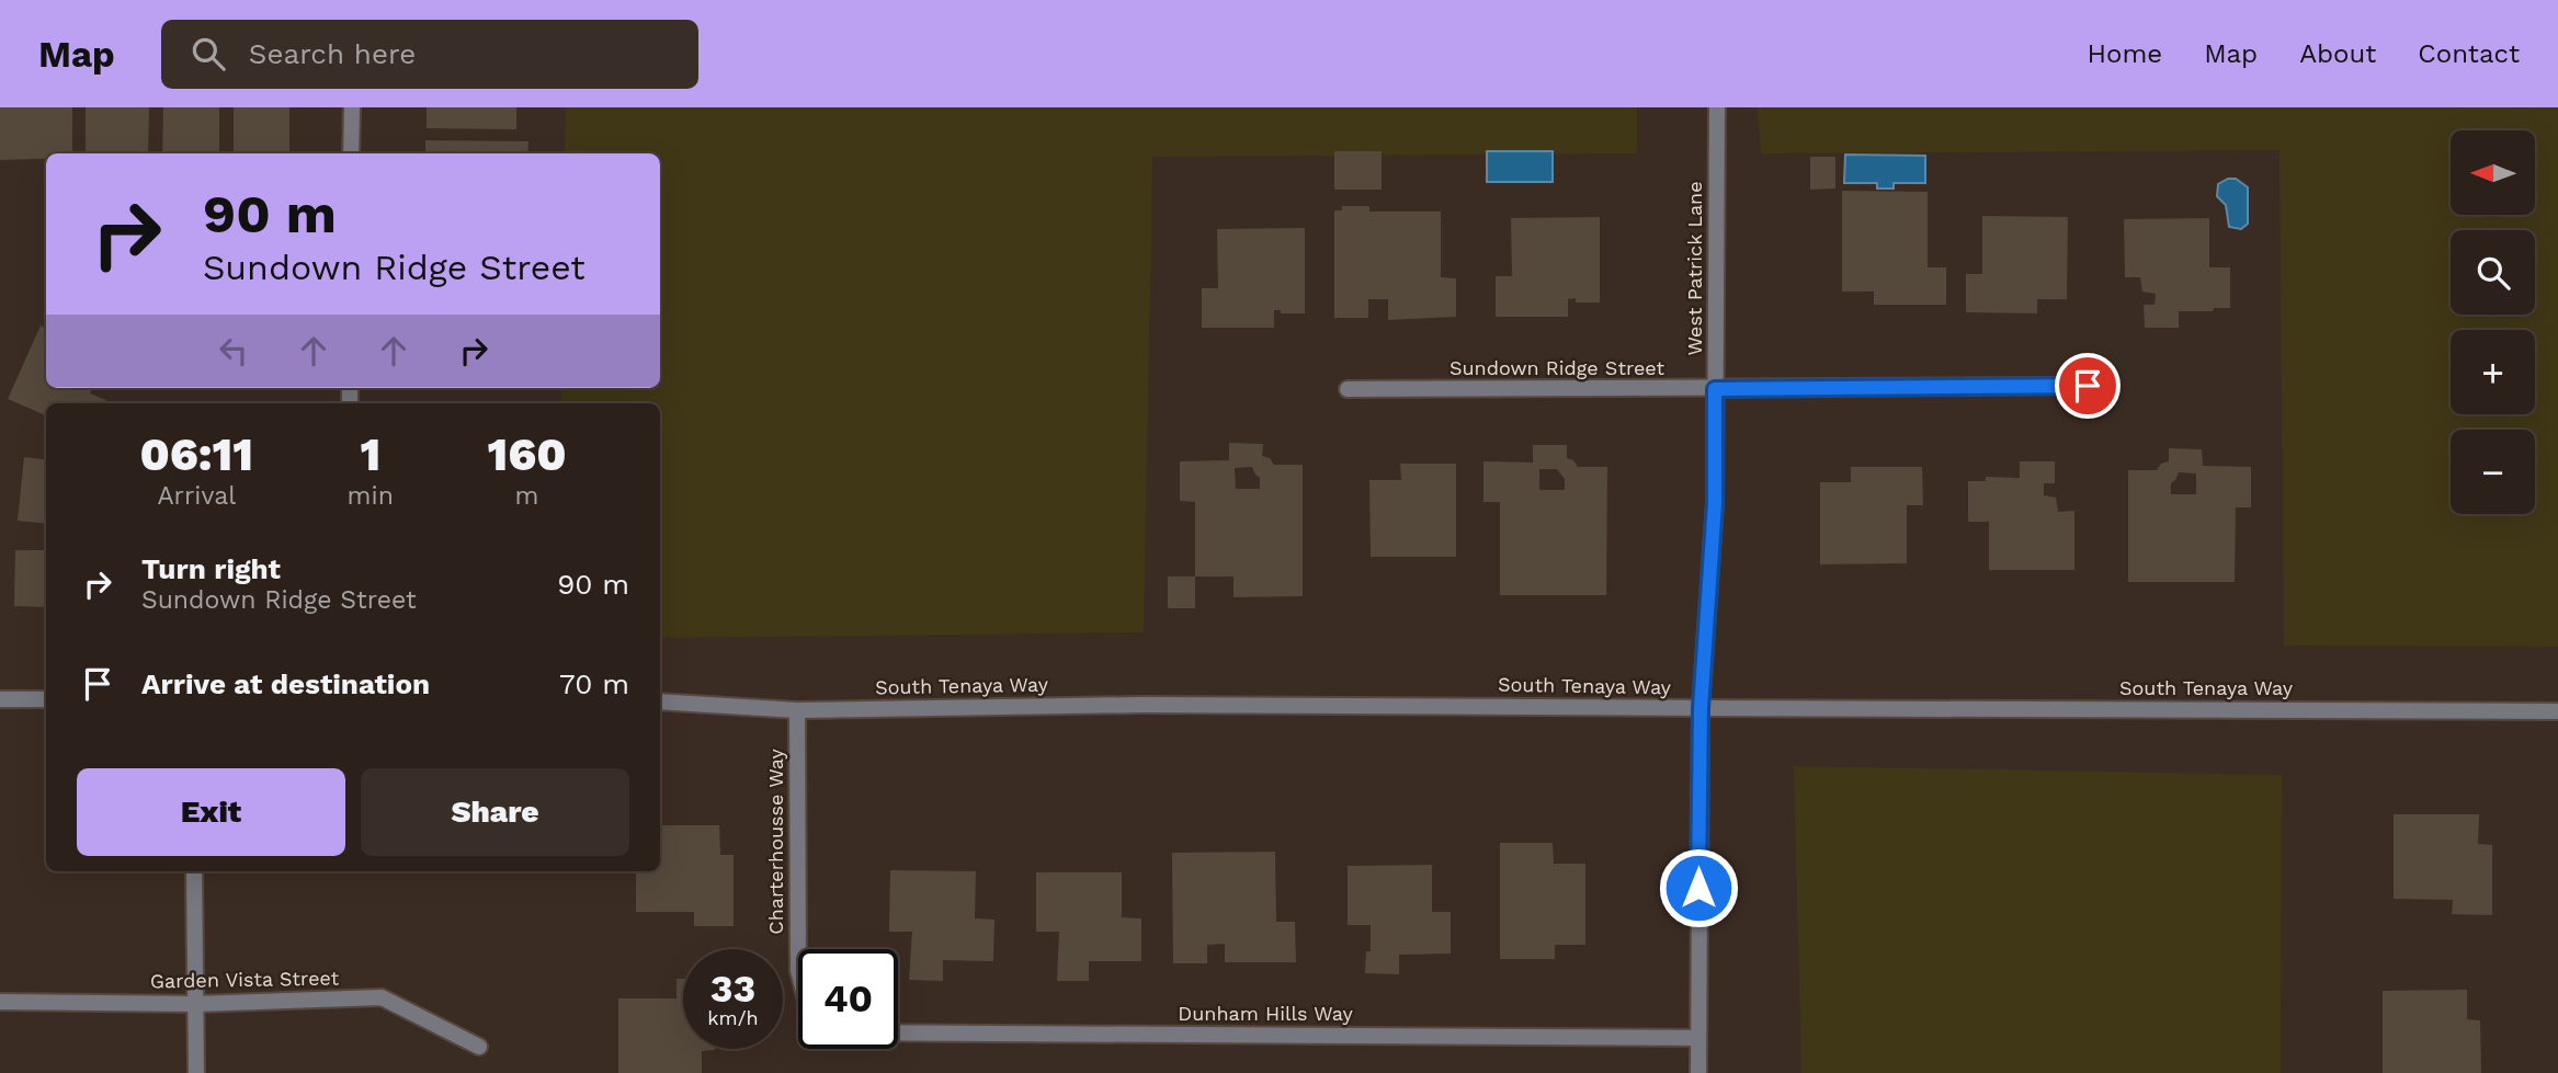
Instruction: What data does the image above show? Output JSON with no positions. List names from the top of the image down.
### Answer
{
  "streets": {
    "street": [
      "West Patrick Lane",
      "Sundown Ridge Street",
      "South Tenaya Way",
      "Charterhousse Way",
      "Garden Vista Street",
      "Dunham Hills Way"
    ]
  },
  "crossings": [
    ["West Patrick Lane", "Sundown Ridge Street"],
    ["West Patrick Lane", "South Tenaya Way"],
    ["West Patrick Lane", "Dunham Hills Way"],
    ["South Tenaya Way", "Charterhousse Way"]
  ],
  "north": "left",
  "page": {
    "header": "Map",
    "search": "Search here",
    "nav": [
      "Home",
      "Map",
      "About",
      "Contact"
    ],
    "map_buttons": ["+", "−"],
    "turn": ["90 m", "Sundown Ridge Street"],
    "eta": [
      "06:11",
      "Arrival",
      "1",
      "min",
      "160",
      "m"
    ],
    "list": [
      {
        "name": "Turn right",
        "note": "Sundown Ridge Street",
        "value": "90 m"
      },
      {
        "name": "Arrive at destination",
        "value": "70 m"
      }
    ],
    "buttons": ["Exit", "Share"],
    "speed": "33 km/h",
    "limit": "40"
  }
}
